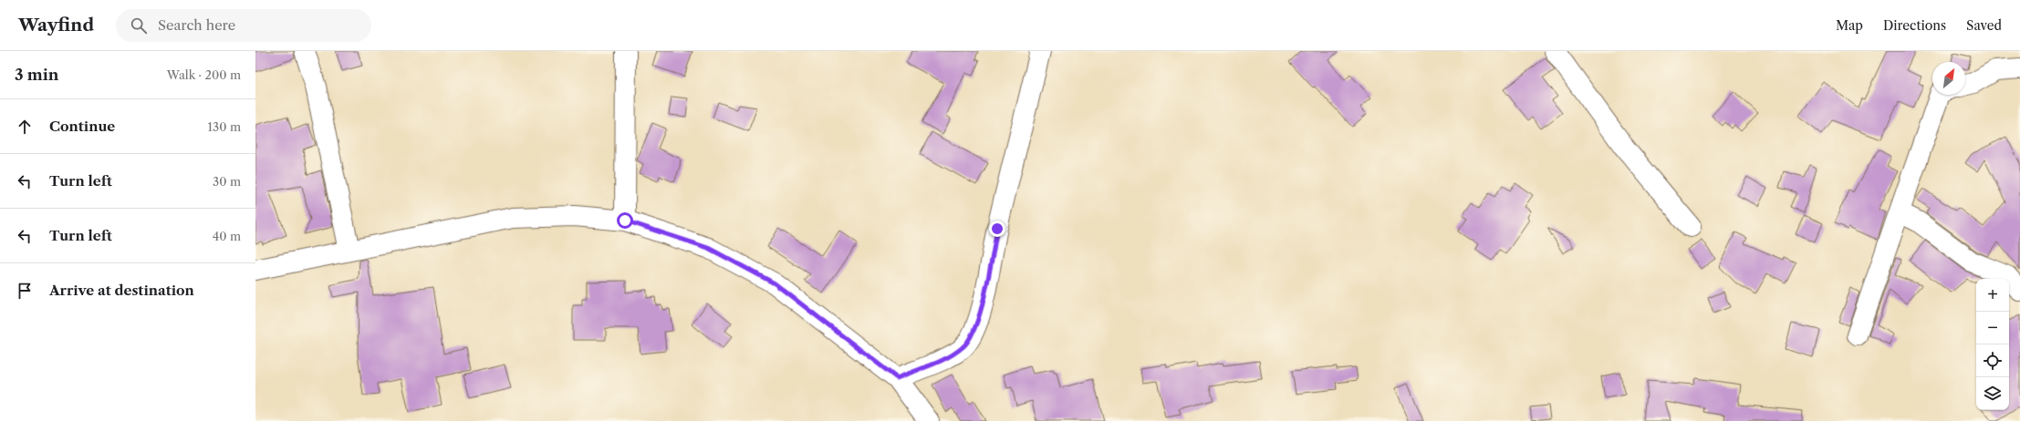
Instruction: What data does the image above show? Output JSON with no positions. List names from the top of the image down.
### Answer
{
  "north": "top right",
  "page": {
    "header": "Wayfind",
    "search": "Search here",
    "nav": ["Map", "Directions", "Saved"],
    "heading": ["3 min", "Walk · 200 m"],
    "list": [
      ["Continue", "130 m"],
      ["Turn left", "30 m"],
      ["Turn left", "40 m"],
      "Arrive at destination"
    ],
    "map_buttons": ["+", "−"]
  }
}
